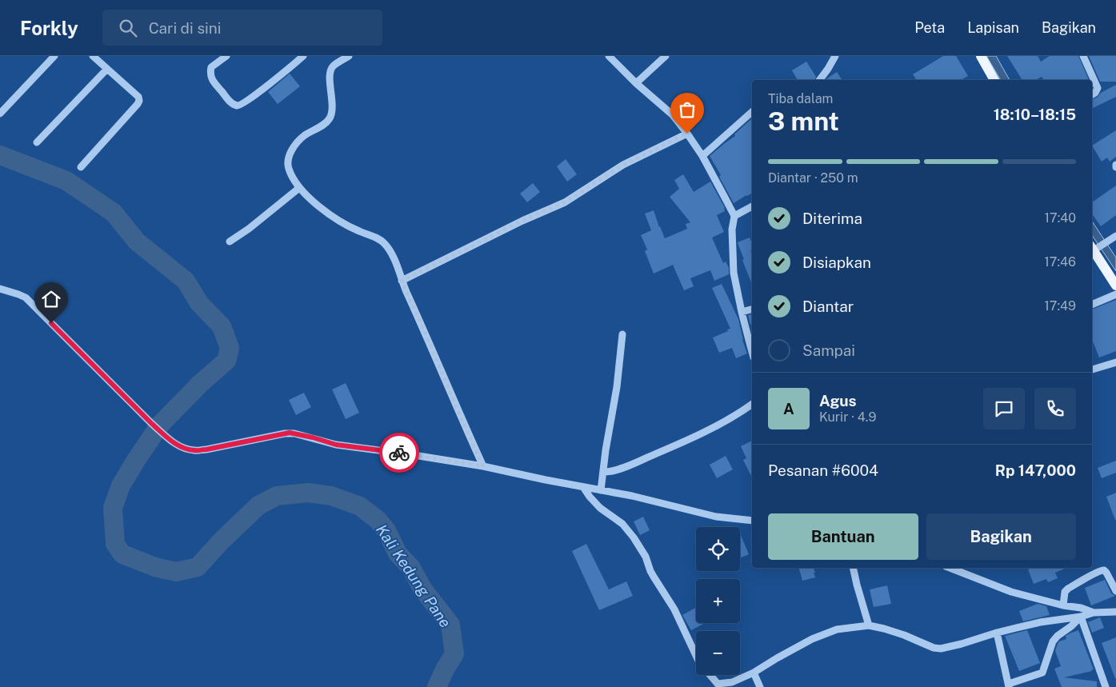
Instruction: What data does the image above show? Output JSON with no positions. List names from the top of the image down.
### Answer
{
  "water": ["Kali Kedung Pane"],
  "page": {
    "header": "Forkly",
    "search": "Cari di sini",
    "nav": ["Peta", "Lapisan", "Bagikan"],
    "heading": ["3 mnt", "Tiba dalam", "18:10–18:15"],
    "panel": [
      "Agus",
      "Kurir · 4.9",
      "Pesanan #6004",
      "Rp 147,000"
    ],
    "bar": "Diantar · 250 m",
    "list": [
      ["Diterima", "17:40"],
      ["Disiapkan", "17:46"],
      ["Diantar", "17:49"],
      "Sampai"
    ],
    "round": "A",
    "buttons": ["Bantuan", "Bagikan"],
    "map_buttons": ["+", "−"]
  }
}
